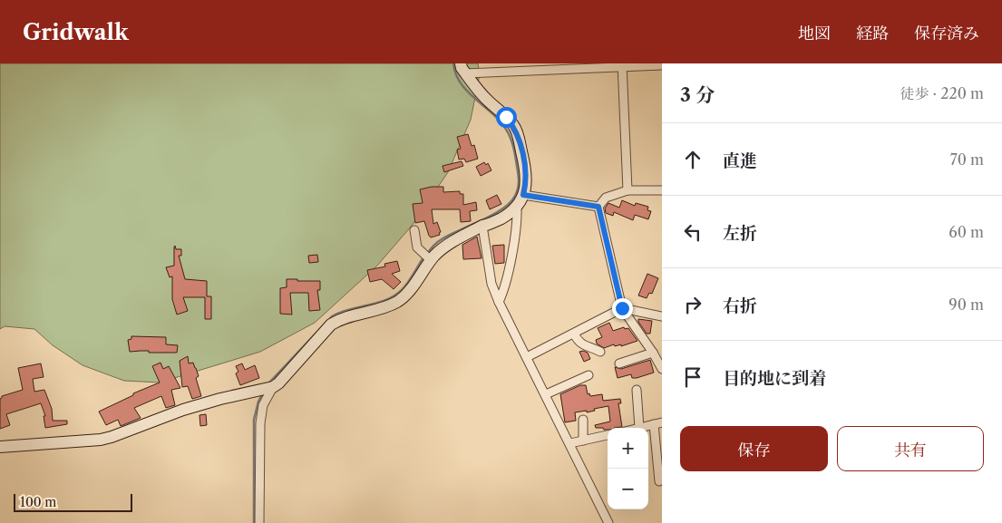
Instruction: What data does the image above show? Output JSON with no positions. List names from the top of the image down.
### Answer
{
  "scale_bar": "100 m",
  "page": {
    "header": "Gridwalk",
    "nav": ["地図", "経路", "保存済み"],
    "heading": ["3 分", "徒歩 · 220 m"],
    "list": [
      ["直進", "70 m"],
      ["左折", "60 m"],
      ["右折", "90 m"],
      "目的地に到着"
    ],
    "buttons": ["保存", "共有"],
    "map_buttons": ["+", "−"],
    "scale": "100 m"
  }
}
